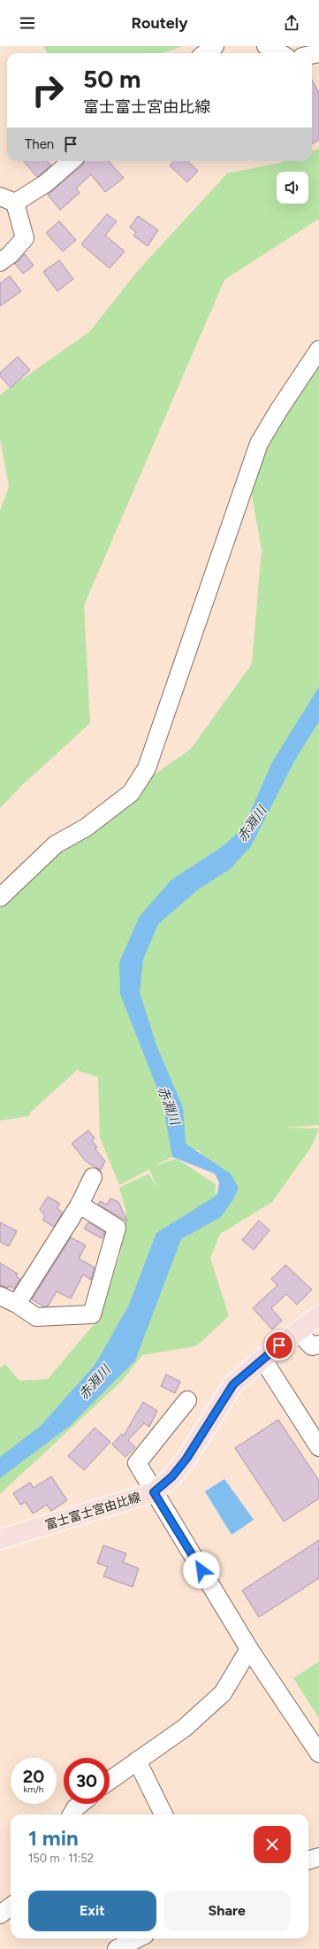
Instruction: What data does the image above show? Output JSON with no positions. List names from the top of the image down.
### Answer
{
  "streets": {
    "main road": ["富士富士宮由比線"]
  },
  "water": ["赤淵川"],
  "page": {
    "header": "Routely",
    "turn": ["50 m", "富士富士宮由比線"],
    "then": "Then",
    "speed": "20 km/h",
    "limit": "30",
    "heading": ["1 min", "150 m · 11:52"],
    "buttons": ["Exit", "Share"]
  }
}
